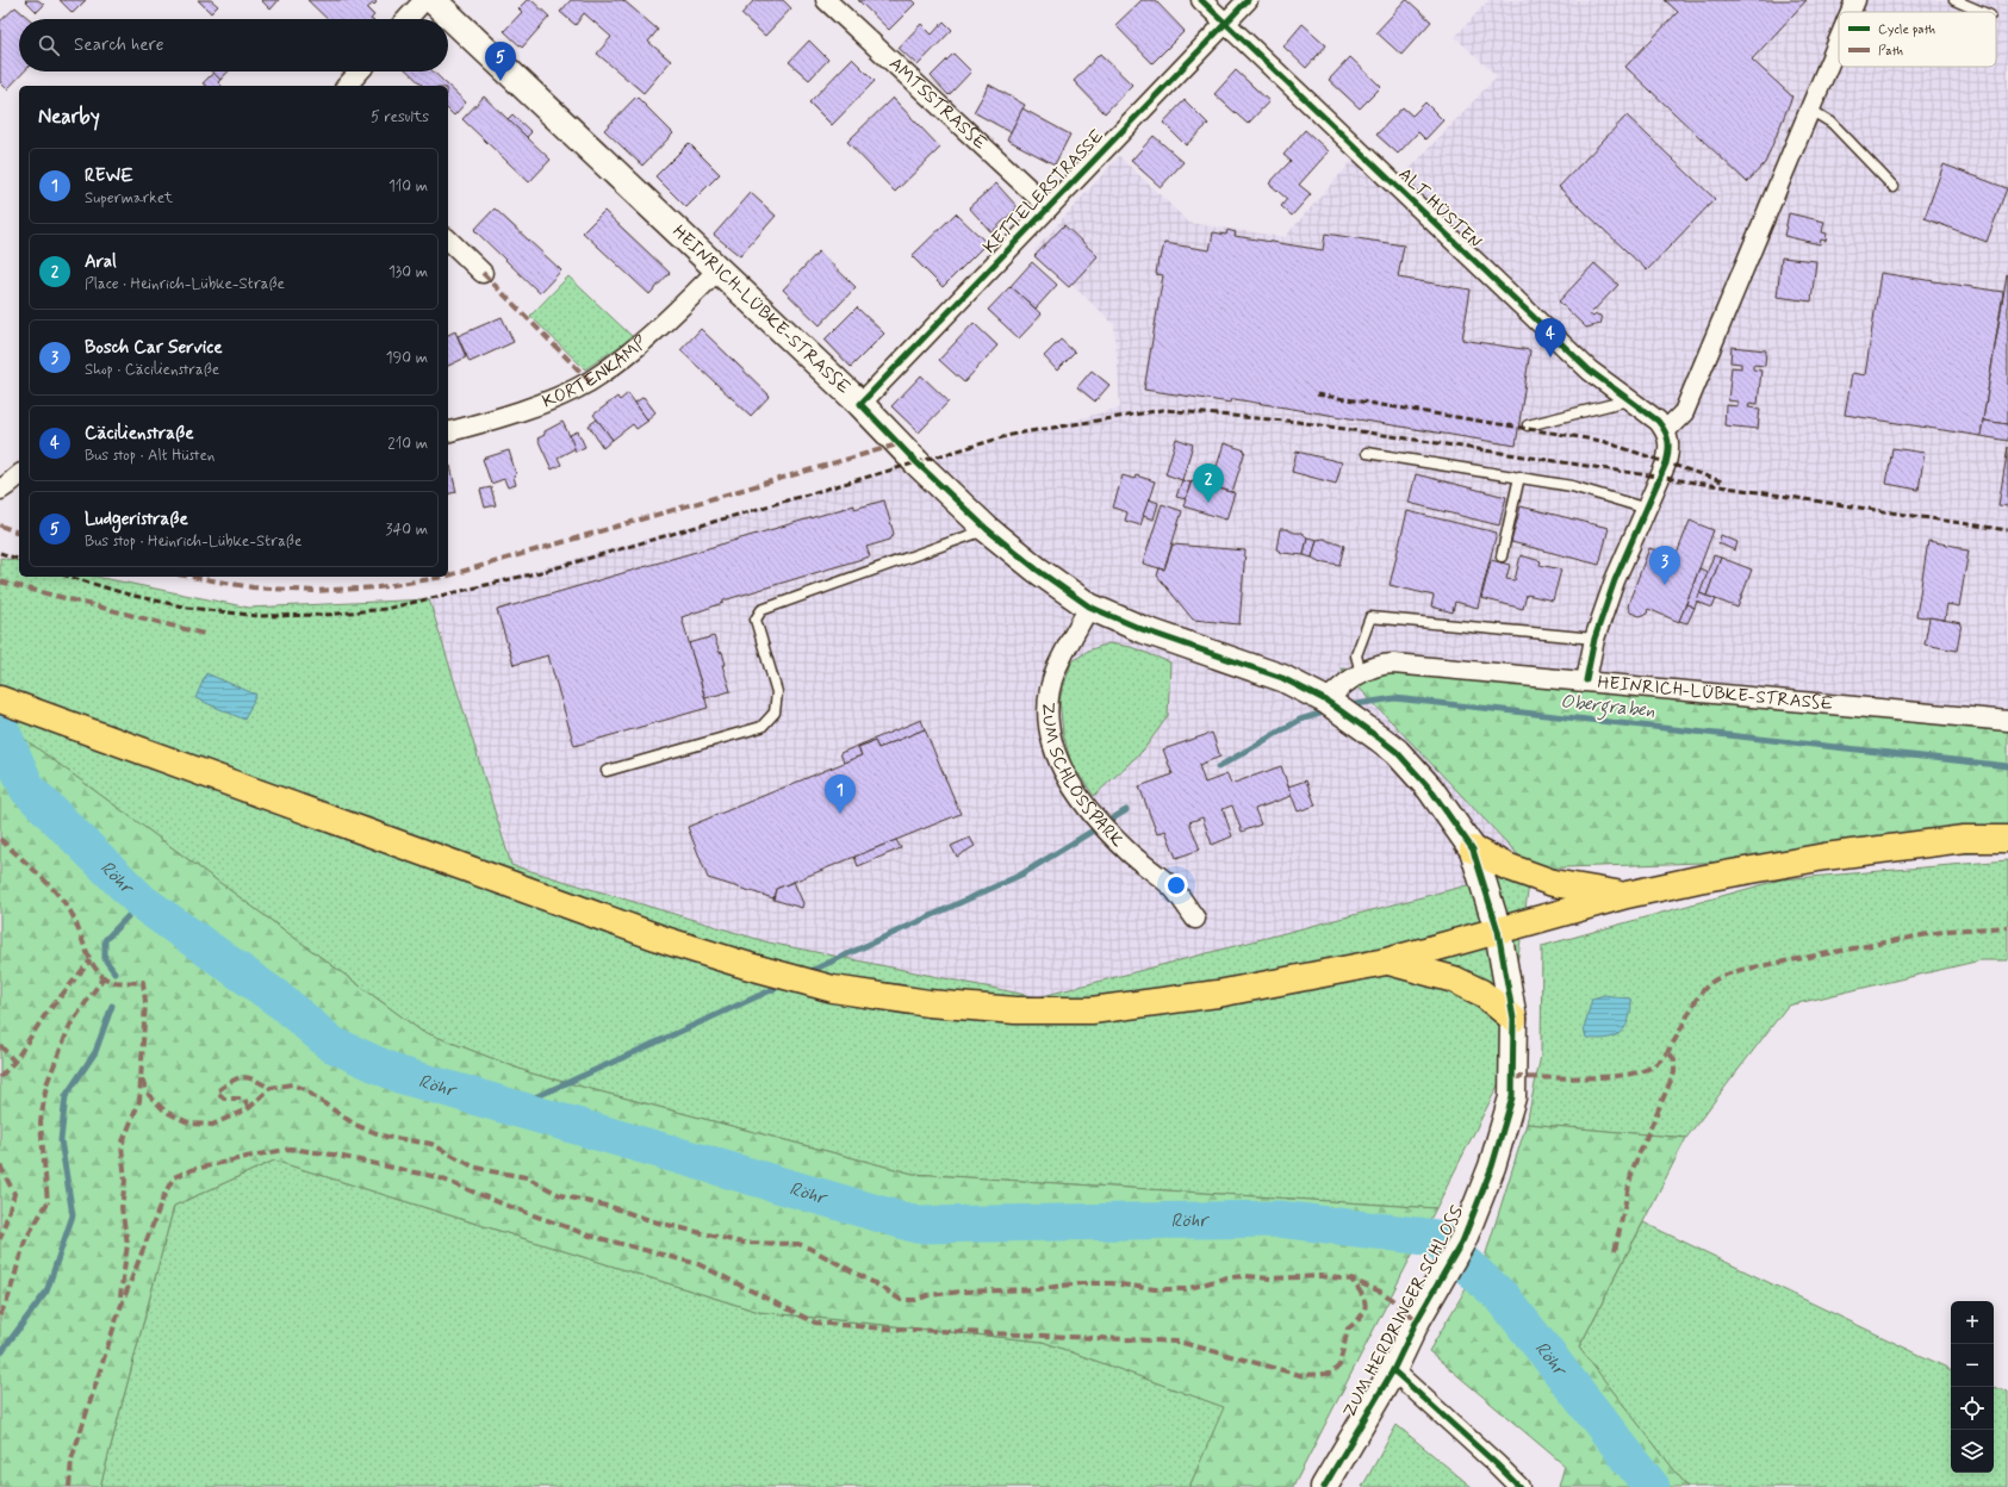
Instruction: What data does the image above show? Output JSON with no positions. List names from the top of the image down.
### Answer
{
  "streets": {
    "street": [
      "AMTSSTRASSE",
      "KETTELERSTRASSE",
      "ALT HÜSTEN",
      "HEINRICH-LÜBKE-STRASSE",
      "KORTENKAMP",
      "ZUM SCHLOSSPARK",
      "ZUM HERDRINGER SCHLOSS"
    ]
  },
  "crossings": [
    ["AMTSSTRASSE", "KETTELERSTRASSE"],
    ["KETTELERSTRASSE", "ALT HÜSTEN"],
    ["KETTELERSTRASSE", "HEINRICH-LÜBKE-STRASSE"],
    ["HEINRICH-LÜBKE-STRASSE", "KORTENKAMP"],
    ["HEINRICH-LÜBKE-STRASSE", "ZUM SCHLOSSPARK"],
    ["HEINRICH-LÜBKE-STRASSE", "ZUM HERDRINGER SCHLOSS"]
  ],
  "water": ["Obergraben", "Röhr"],
  "legend": ["Cycle path", "Path"],
  "page": {
    "search": "Search here",
    "pins": [
      "5",
      "4",
      "2",
      "3",
      "1"
    ],
    "heading": ["Nearby", "5 results"],
    "list": [
      {
        "mark": "1",
        "name": "REWE",
        "note": "Supermarket",
        "value": "110 m"
      },
      {
        "mark": "2",
        "name": "Aral",
        "note": "Place · Heinrich-Lübke-Straße",
        "value": "130 m"
      },
      {
        "mark": "3",
        "name": "Bosch Car Service",
        "note": "Shop · Cäcilienstraße",
        "value": "190 m"
      },
      {
        "mark": "4",
        "name": "Cäcilienstraße",
        "note": "Bus stop · Alt Hüsten",
        "value": "210 m"
      },
      {
        "mark": "5",
        "name": "Ludgeristraße",
        "note": "Bus stop · Heinrich-Lübke-Straße",
        "value": "340 m"
      }
    ],
    "map_buttons": ["+", "−"]
  }
}
